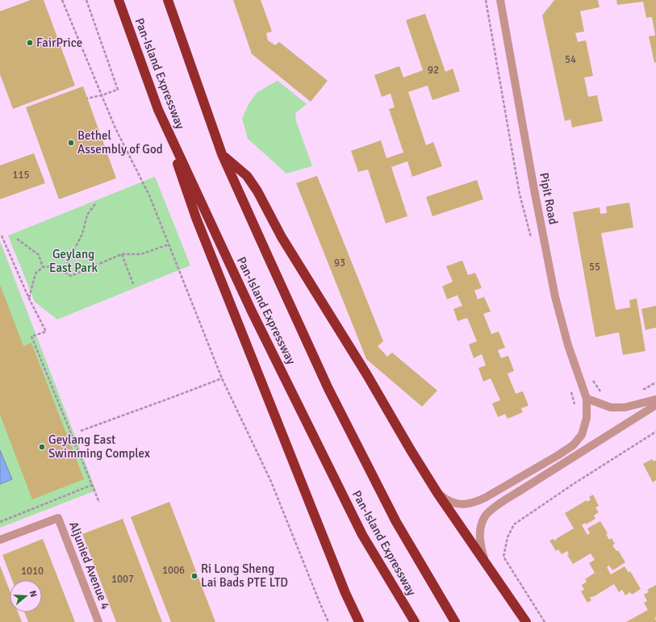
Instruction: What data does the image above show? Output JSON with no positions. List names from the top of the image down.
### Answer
{
  "streets": {
    "highway": ["Pan-Island Expressway"],
    "street": ["Pipit Road", "Aljunied Avenue 4"]
  },
  "parks": ["Geylang East Park"],
  "places": [
    "FairPrice",
    "Bethel Assembly of God",
    "Geylang East Swimming Complex",
    "Ri Long Sheng Lai Bads PTE LTD"
  ],
  "house_numbers": [
    "54",
    "92",
    "115",
    "93",
    "55",
    "1006",
    "1010",
    "1007"
  ],
  "north": "right"
}
